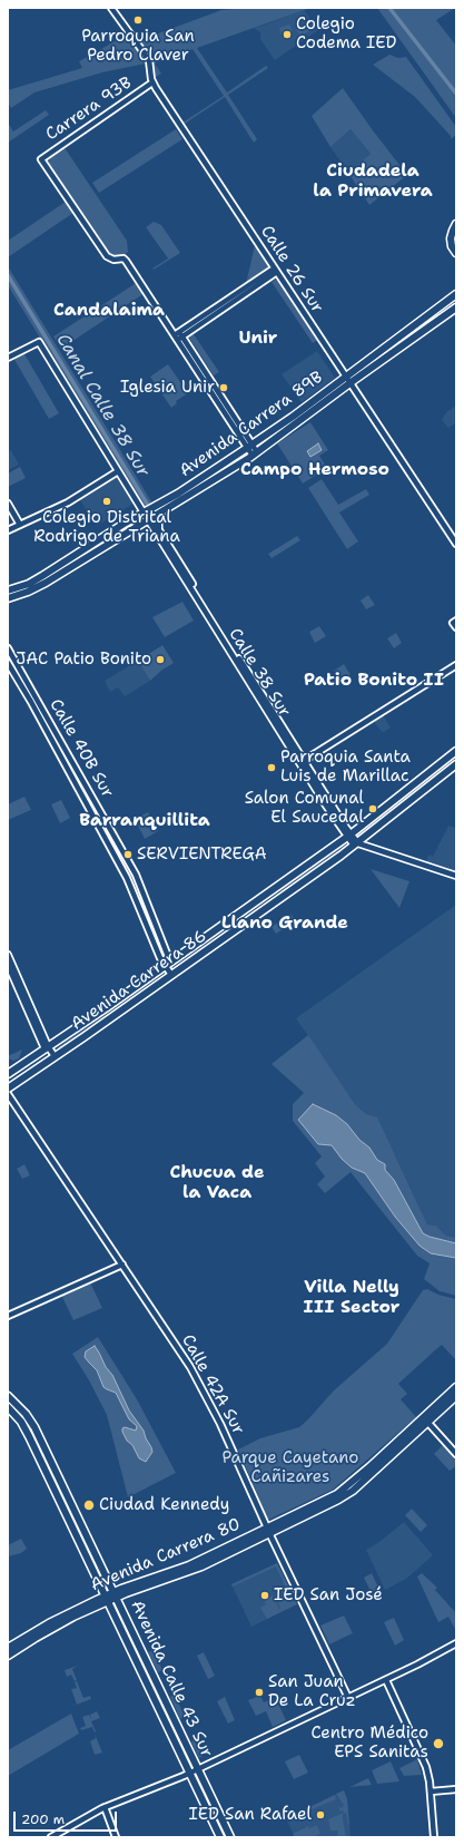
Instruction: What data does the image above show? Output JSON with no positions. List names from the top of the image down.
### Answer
{
  "streets": {
    "main road": [
      "Avenida Carrera 89B",
      "Avenida Carrera 86",
      "Avenida Carrera 80",
      "Avenida Calle 43 Sur"
    ],
    "street": [
      "Carrera 93B",
      "Calle 26 Sur",
      "Calle 38 Sur",
      "Calle 40B Sur",
      "Calle 42A Sur"
    ]
  },
  "crossings": [
    ["Carrera 93B", "Calle 26 Sur"],
    ["Calle 26 Sur", "Avenida Carrera 89B"],
    ["Avenida Carrera 89B", "Calle 38 Sur"],
    ["Calle 38 Sur", "Avenida Carrera 86"],
    ["Calle 40B Sur", "Avenida Carrera 86"],
    ["Calle 42A Sur", "Avenida Carrera 80"],
    ["Avenida Carrera 80", "Avenida Calle 43 Sur"]
  ],
  "districts": [
    "Ciudadela la Primavera",
    "Candalaima",
    "Unir",
    "Campo Hermoso",
    "Patio Bonito II",
    "Barranquillita",
    "Llano Grande",
    "Chucua de la Vaca",
    "Villa Nelly III Sector"
  ],
  "water": ["Canal Calle 38 Sur"],
  "parks": ["Parque Cayetano Cañizares"],
  "places": [
    "Parroquia San Pedro Claver",
    "Colegio Codema IED",
    "Iglesia Unir",
    "Colegio Distrital Rodrigo de Triana",
    "JAC Patio Bonito",
    "Parroquia Santa Luis de Marillac",
    "Salon Comunal El Saucedal",
    "SERVIENTREGA",
    "Ciudad Kennedy",
    "IED San José",
    "San Juan De La Cruz",
    "Centro Médico EPS Sanitas",
    "IED San Rafael"
  ],
  "scale_bar": "200 m"
}
